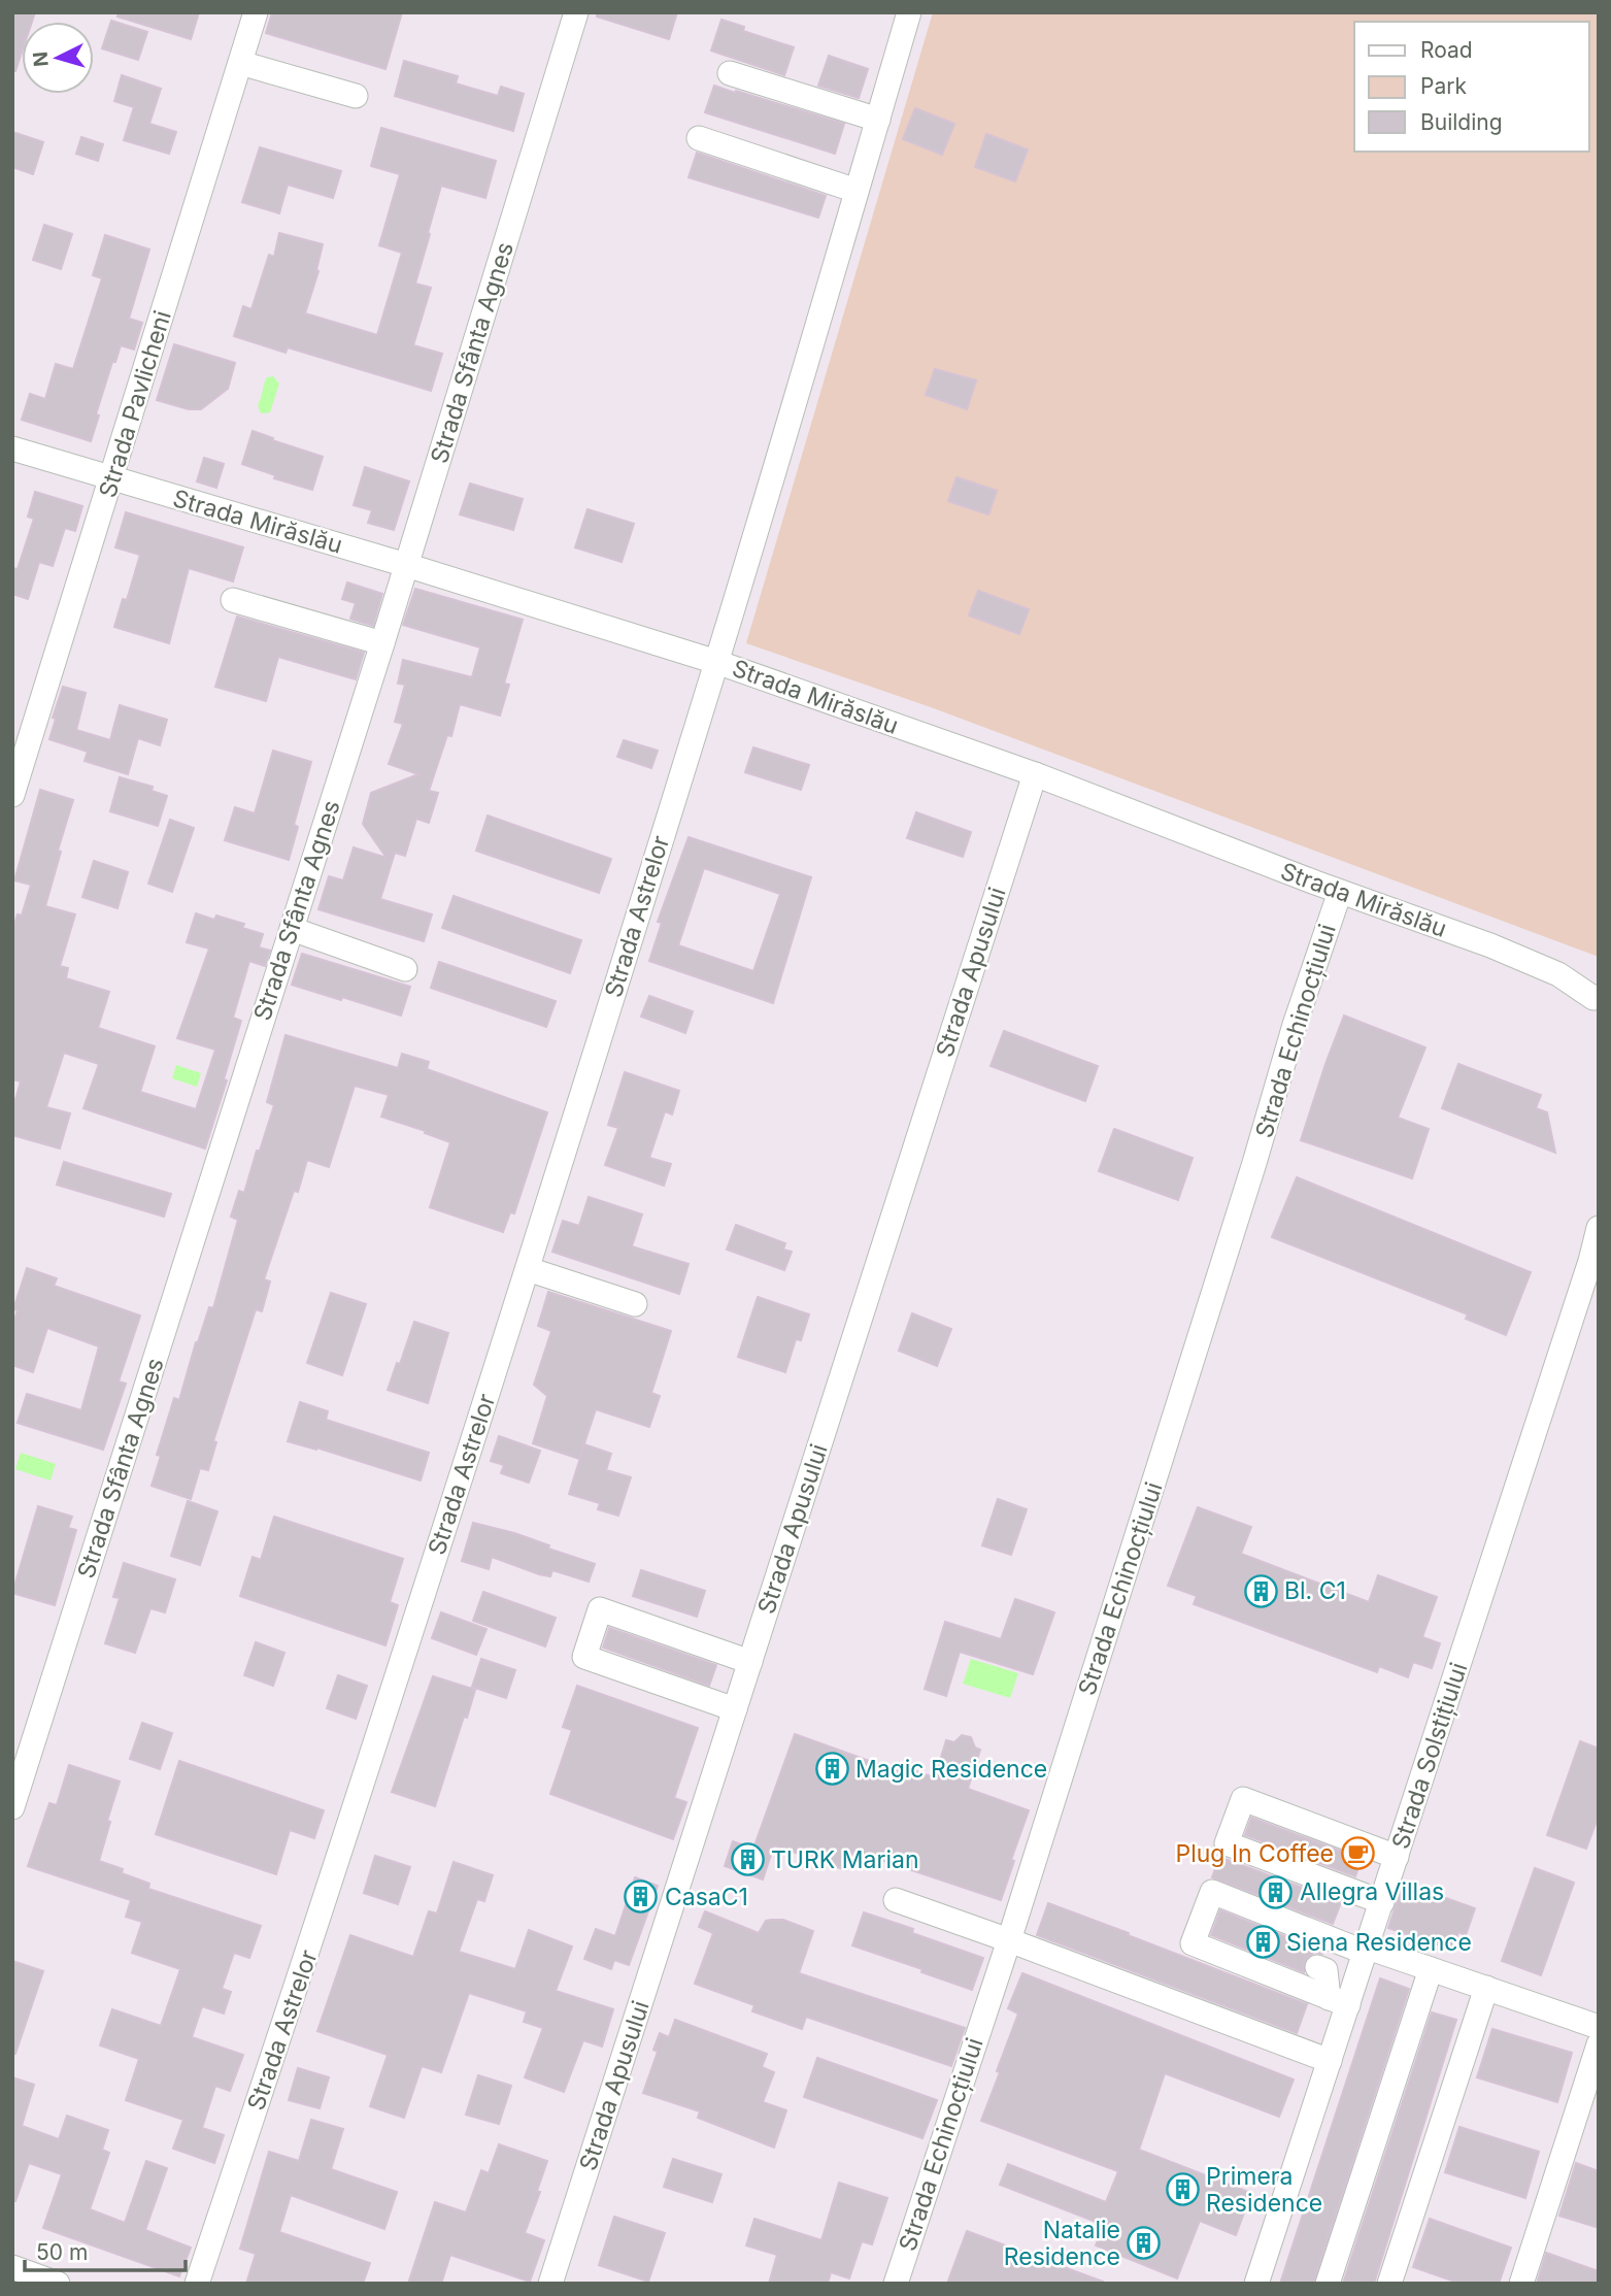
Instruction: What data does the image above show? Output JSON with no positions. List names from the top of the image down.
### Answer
{
  "streets": {
    "street": [
      "Strada Sfânta Agnes",
      "Strada Pavlicheni",
      "Strada Mirăslău",
      "Strada Astrelor",
      "Strada Apusului",
      "Strada Echinocțiului",
      "Strada Solstițiului"
    ]
  },
  "crossings": [
    ["Strada Sfânta Agnes", "Strada Mirăslău"],
    ["Strada Pavlicheni", "Strada Mirăslău"],
    ["Strada Mirăslău", "Strada Astrelor"],
    ["Strada Mirăslău", "Strada Apusului"],
    ["Strada Mirăslău", "Strada Echinocțiului"]
  ],
  "places": {
    "building": [
      "Bl. C1",
      "Magic Residence",
      "TURK Marian",
      "Allegra Villas",
      "CasaC1",
      "Siena Residence",
      "Primera Residence",
      "Natalie Residence"
    ],
    "cafe": ["Plug In Coffee"]
  },
  "legend": ["Road", "Park", "Building"],
  "scale_bar": "50 m",
  "north": "left"
}
